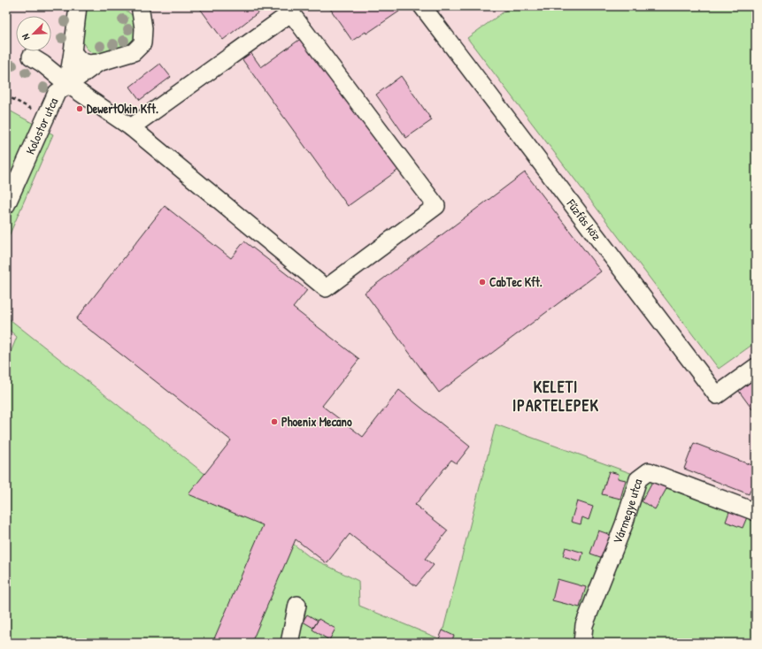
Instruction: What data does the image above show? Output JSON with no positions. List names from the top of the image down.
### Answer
{
  "streets": {
    "street": ["Kolostor utca", "Fűzfás köz", "Vármegye utca"]
  },
  "districts": ["KELETI IPARTELEPEK"],
  "places": ["DewertOkin Kft.", "CabTec Kft.", "Phoenix Mecano"],
  "north": "bottom left"
}
